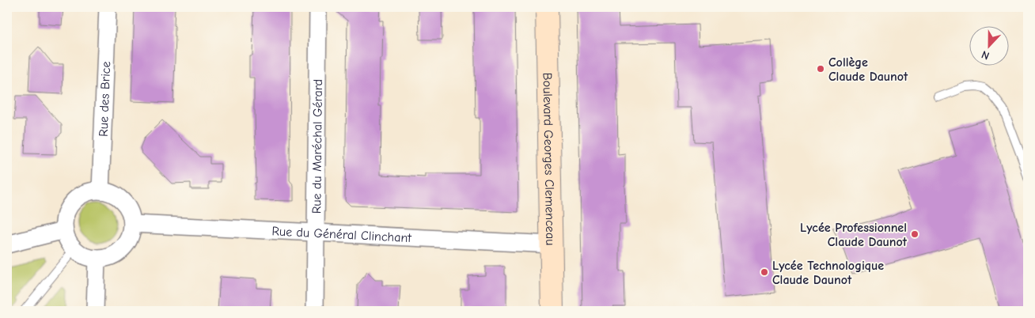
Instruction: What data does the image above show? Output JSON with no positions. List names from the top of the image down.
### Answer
{
  "streets": {
    "main road": ["Boulevard Georges Clemenceau"],
    "street": ["Rue des Brice", "Rue du Maréchal Gérard", "Rue du Général Clinchant"]
  },
  "crossings": [
    ["Rue des Brice", "Rue du Général Clinchant"],
    ["Rue du Maréchal Gérard", "Rue du Général Clinchant"],
    ["Boulevard Georges Clemenceau", "Rue du Général Clinchant"]
  ],
  "places": ["Collège Claude Daunot", "Lycée Professionnel Claude Daunot", "Lycée Technologique Claude Daunot"],
  "north": "bottom"
}
